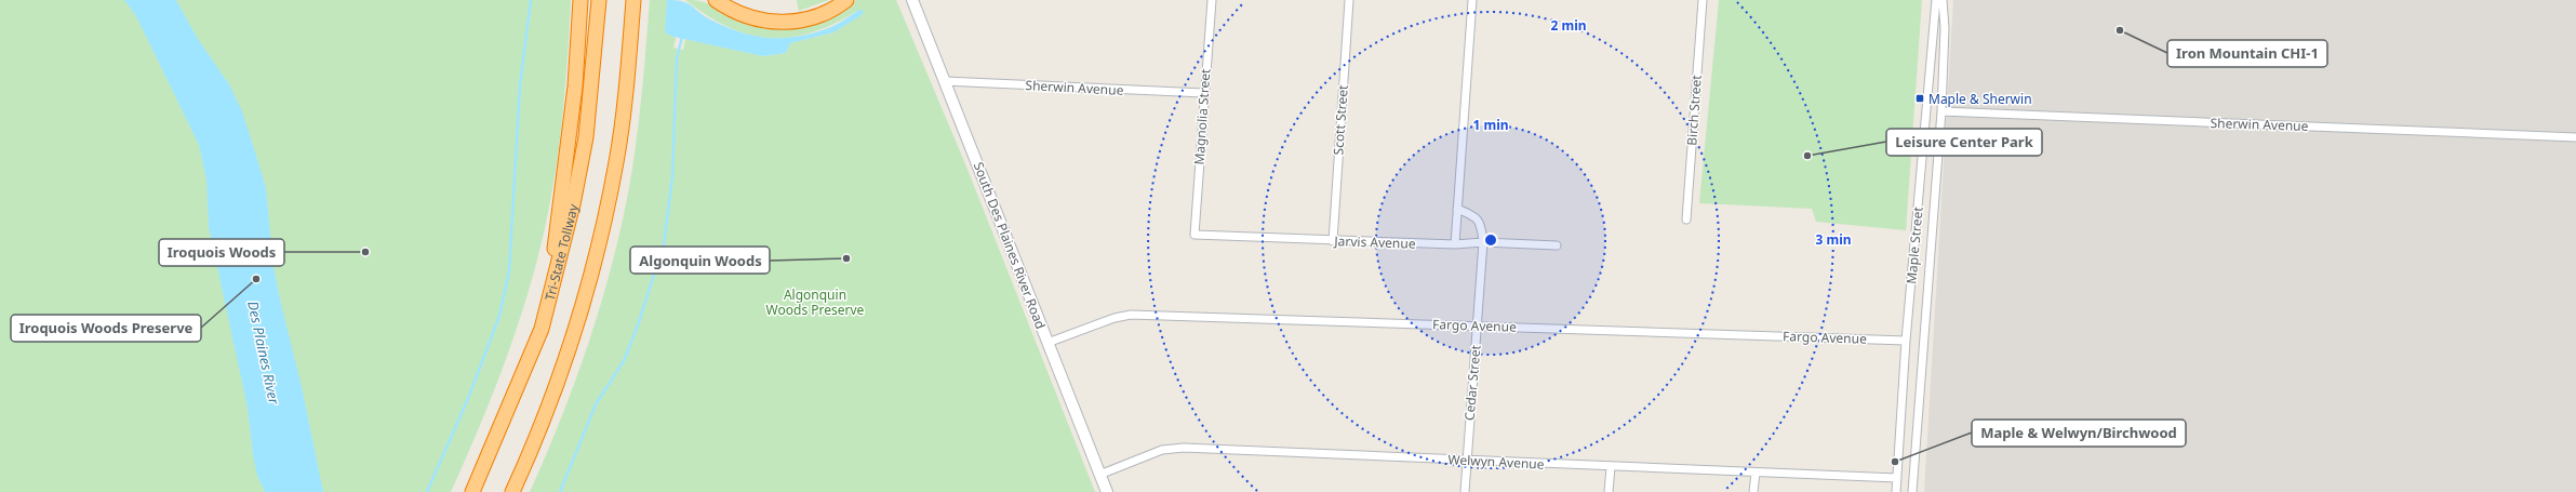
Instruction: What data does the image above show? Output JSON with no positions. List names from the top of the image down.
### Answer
{
  "streets": {
    "highway": ["Tri-State Tollway"],
    "main road": ["South Des Plaines River Road"],
    "street": [
      "Sherwin Avenue",
      "Birch Street",
      "Magnolia Street",
      "Scott Street",
      "Jarvis Avenue",
      "Maple Street",
      "Fargo Avenue",
      "Cedar Street",
      "Welwyn Avenue"
    ]
  },
  "crossings": [
    ["Sherwin Avenue", "Magnolia Street"],
    ["Sherwin Avenue", "South Des Plaines River Road"],
    ["Sherwin Avenue", "Maple Street"],
    ["Magnolia Street", "Jarvis Avenue"],
    ["Scott Street", "Jarvis Avenue"],
    ["Jarvis Avenue", "Cedar Street"],
    ["South Des Plaines River Road", "Fargo Avenue"],
    ["South Des Plaines River Road", "Welwyn Avenue"],
    ["Maple Street", "Fargo Avenue"],
    ["Maple Street", "Welwyn Avenue"],
    ["Fargo Avenue", "Cedar Street"],
    ["Cedar Street", "Welwyn Avenue"]
  ],
  "water": ["Des Plaines River"],
  "parks": ["Algonquin Woods Preserve"],
  "places": {
    "other": [
      "Iron Mountain CHI-1",
      "Leisure Center Park",
      "Iroquois Woods",
      "Algonquin Woods",
      "Iroquois Woods Preserve",
      "Maple & Welwyn/Birchwood"
    ],
    "transit": ["Maple & Sherwin"]
  },
  "rings": ["2 min", "1 min", "3 min"]
}
